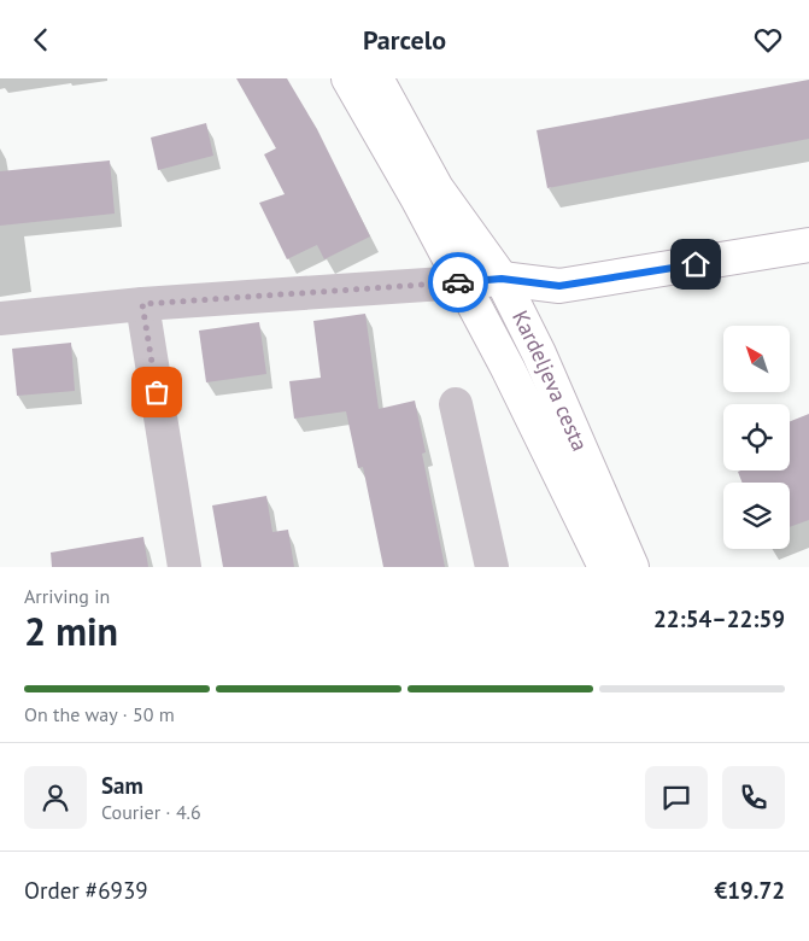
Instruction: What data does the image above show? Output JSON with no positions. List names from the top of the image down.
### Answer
{
  "streets": {
    "street": ["Kardeljeva cesta"]
  },
  "north": "top left",
  "page": {
    "header": "Parcelo",
    "heading": ["2 min", "Arriving in", "22:54–22:59"],
    "panel": [
      "Sam",
      "Courier · 4.6",
      "Order #6939",
      "€19.72"
    ],
    "bar": "On the way · 50 m"
  }
}
